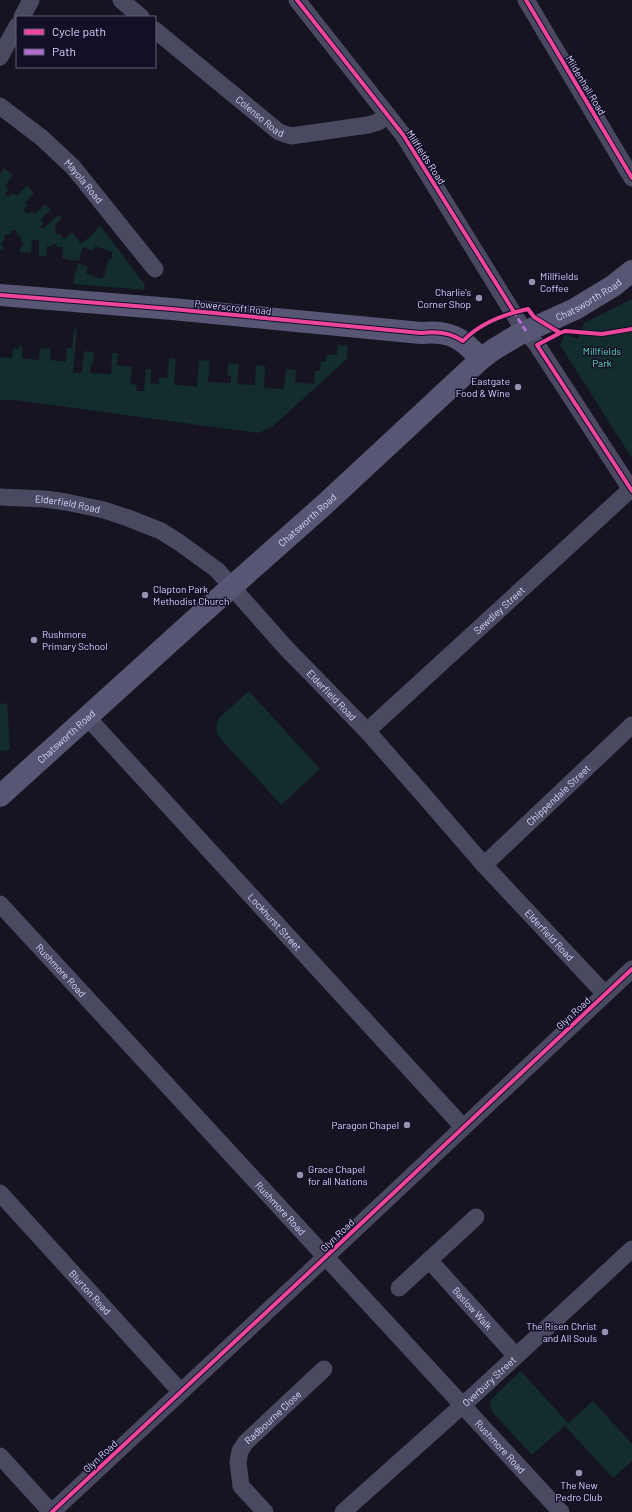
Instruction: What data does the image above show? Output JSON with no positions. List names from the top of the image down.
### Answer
{
  "streets": {
    "street": [
      "Mildenhall Road",
      "Colenso Road",
      "Millfields Road",
      "Mayola Road",
      "Chatsworth Road",
      "Powerscroft Road",
      "Elderfield Road",
      "Sewdley Street",
      "Chippendale Street",
      "Lockhurst Street",
      "Rushmore Road",
      "Glyn Road",
      "Blurton Road",
      "Baslow Walk",
      "Overbury Street",
      "Radbourne Close"
    ]
  },
  "crossings": [
    ["Colenso Road", "Millfields Road"],
    ["Millfields Road", "Chatsworth Road"],
    ["Millfields Road", "Sewdley Street"],
    ["Chatsworth Road", "Powerscroft Road"],
    ["Chatsworth Road", "Elderfield Road"],
    ["Chatsworth Road", "Lockhurst Street"],
    ["Elderfield Road", "Sewdley Street"],
    ["Elderfield Road", "Chippendale Street"],
    ["Elderfield Road", "Glyn Road"],
    ["Lockhurst Street", "Glyn Road"],
    ["Rushmore Road", "Glyn Road"],
    ["Rushmore Road", "Overbury Street"],
    ["Glyn Road", "Blurton Road"],
    ["Baslow Walk", "Overbury Street"]
  ],
  "parks": ["Millfields Park"],
  "places": [
    "Millfields Coffee",
    "Charlie's Corner Shop",
    "Eastgate Food & Wine",
    "Clapton Park Methodist Church",
    "Rushmore Primary School",
    "Paragon Chapel",
    "Grace Chapel for all Nations",
    "The Risen Christ and All Souls",
    "The New Pedro Club"
  ],
  "legend": ["Cycle path", "Path"]
}
